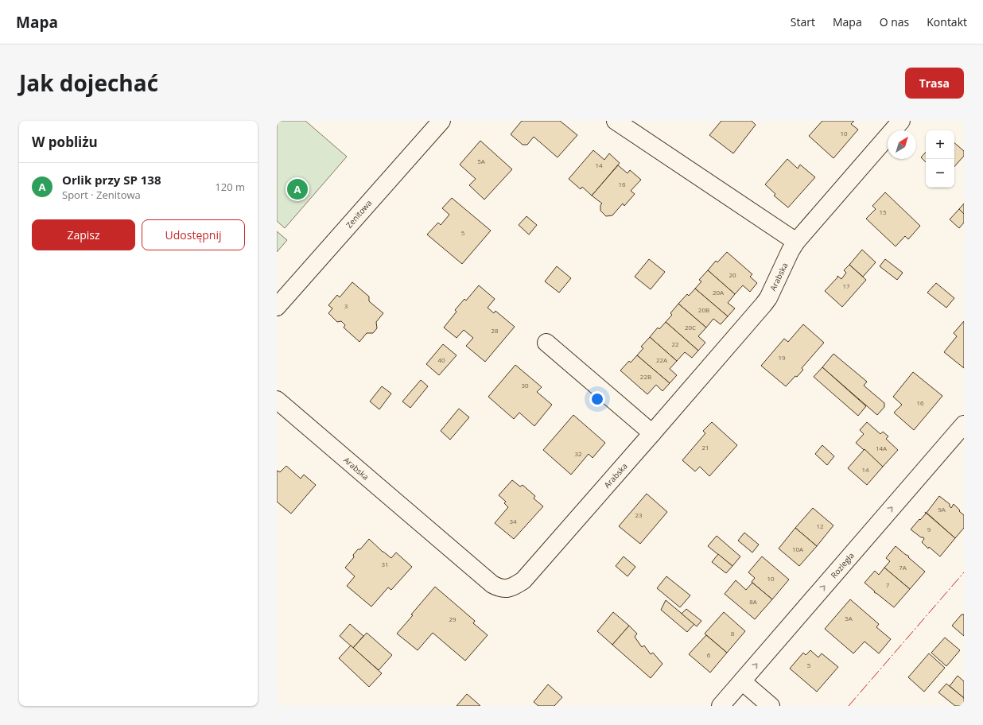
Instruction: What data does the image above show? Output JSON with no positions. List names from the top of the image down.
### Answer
{
  "streets": {
    "street": ["Zenitowa", "Arabska", "Rozległa"]
  },
  "one_way": ["Rozległa"],
  "house_numbers": [
    "10",
    "5A",
    "14",
    "16",
    "15",
    "5",
    "20",
    "17",
    "20A",
    "3",
    "20B",
    "20C",
    "28",
    "22",
    "19",
    "40",
    "22A",
    "22B",
    "30",
    "16",
    "21",
    "14A",
    "32",
    "14",
    "9A",
    "23",
    "34",
    "12",
    "9",
    "10A",
    "31",
    "7A",
    "10",
    "7",
    "8A",
    "5A",
    "29",
    "8",
    "6",
    "5"
  ],
  "north": "top right",
  "page": {
    "header": "Mapa",
    "nav": [
      "Start",
      "Mapa",
      "O nas",
      "Kontakt"
    ],
    "title": "Jak dojechać",
    "buttons": [
      "Trasa",
      ["Zapisz", "Udostępnij"]
    ],
    "heading": "W pobliżu",
    "map_buttons": ["+", "−"],
    "list": [
      {
        "mark": "A",
        "name": "Orlik przy SP 138",
        "note": "Sport · Zenitowa",
        "value": "120 m"
      }
    ],
    "pins": "A"
  }
}
